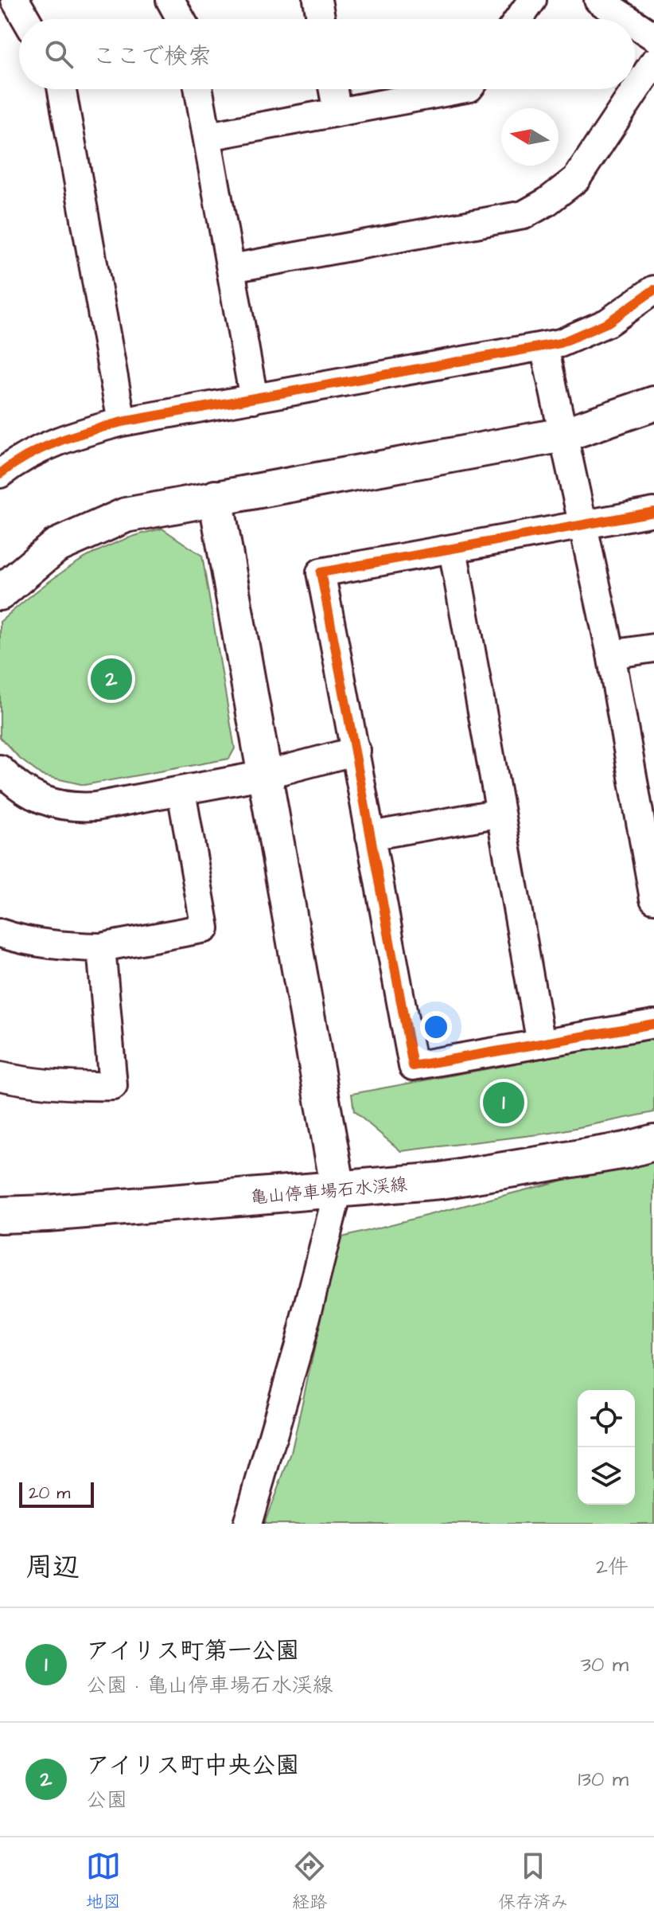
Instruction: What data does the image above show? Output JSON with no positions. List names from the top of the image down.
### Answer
{
  "streets": {
    "main road": ["亀山停車場石水渓線"]
  },
  "scale_bar": "20 m",
  "north": "left",
  "page": {
    "search": "ここで検索",
    "pins": ["2", "1"],
    "scale": "20 m",
    "heading": ["周辺", "2件"],
    "list": [
      {
        "mark": "1",
        "name": "アイリス町第一公園",
        "note": "公園 · 亀山停車場石水渓線",
        "value": "30 m"
      },
      {
        "mark": "2",
        "name": "アイリス町中央公園",
        "note": "公園",
        "value": "130 m"
      }
    ],
    "nav": ["地図", "経路", "保存済み"]
  }
}
